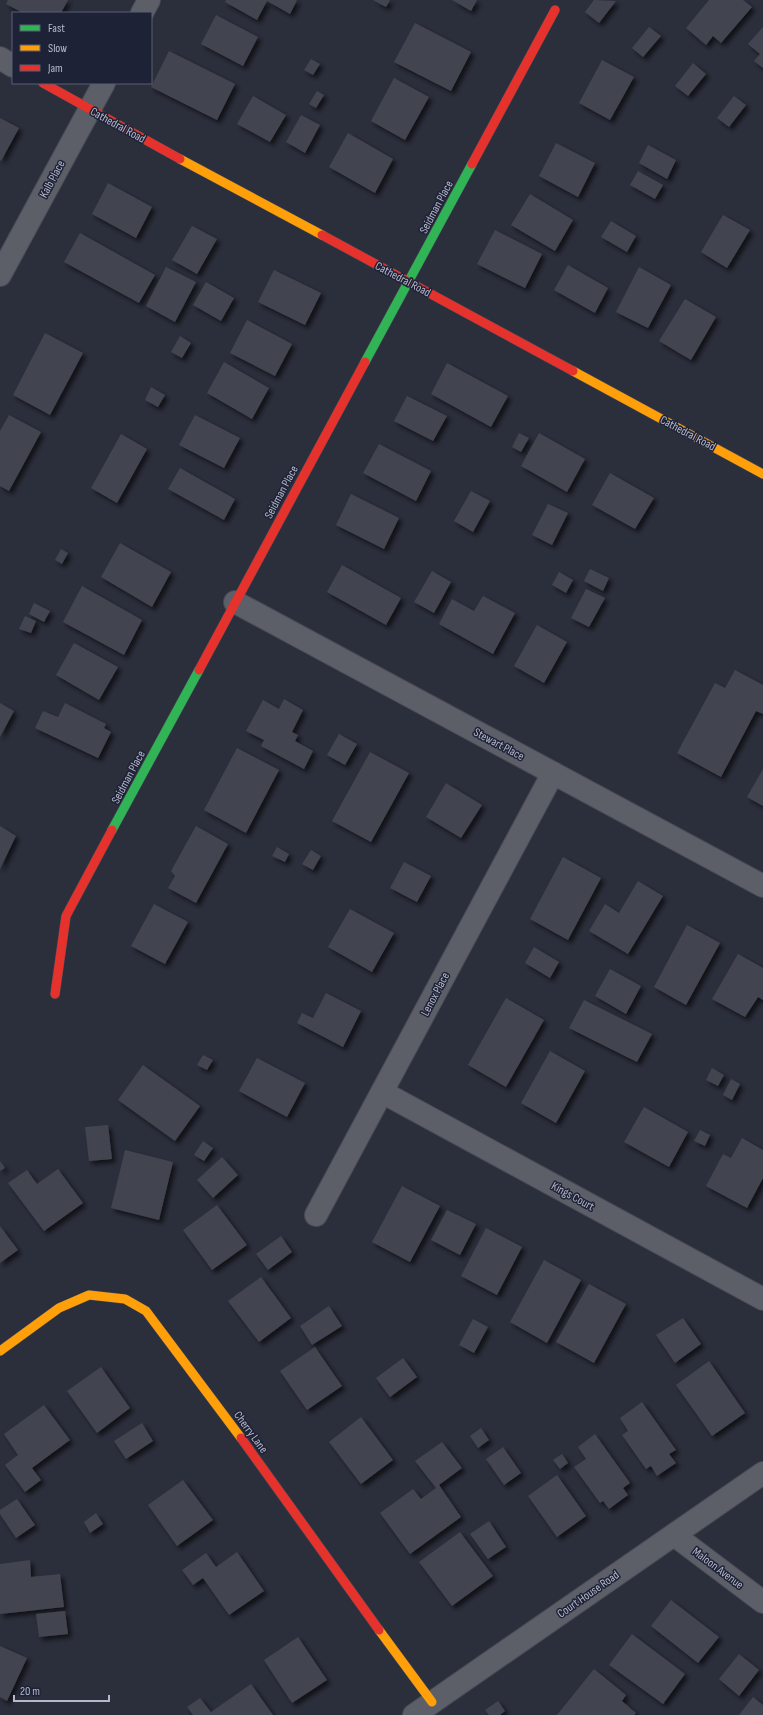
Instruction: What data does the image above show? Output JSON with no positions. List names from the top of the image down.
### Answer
{
  "streets": {
    "street": [
      "Cathedral Road",
      "Kalb Place",
      "Seidman Place",
      "Stewart Place",
      "Lenox Place",
      "Kings Court",
      "Cherry Lane",
      "Maloon Avenue",
      "Court House Road"
    ]
  },
  "crossings": [
    ["Cathedral Road", "Kalb Place"],
    ["Cathedral Road", "Seidman Place"],
    ["Seidman Place", "Stewart Place"],
    ["Stewart Place", "Lenox Place"],
    ["Lenox Place", "Kings Court"],
    ["Cherry Lane", "Court House Road"],
    ["Maloon Avenue", "Court House Road"]
  ],
  "legend": ["Fast", "Slow", "Jam"],
  "scale_bar": "20 m"
}
